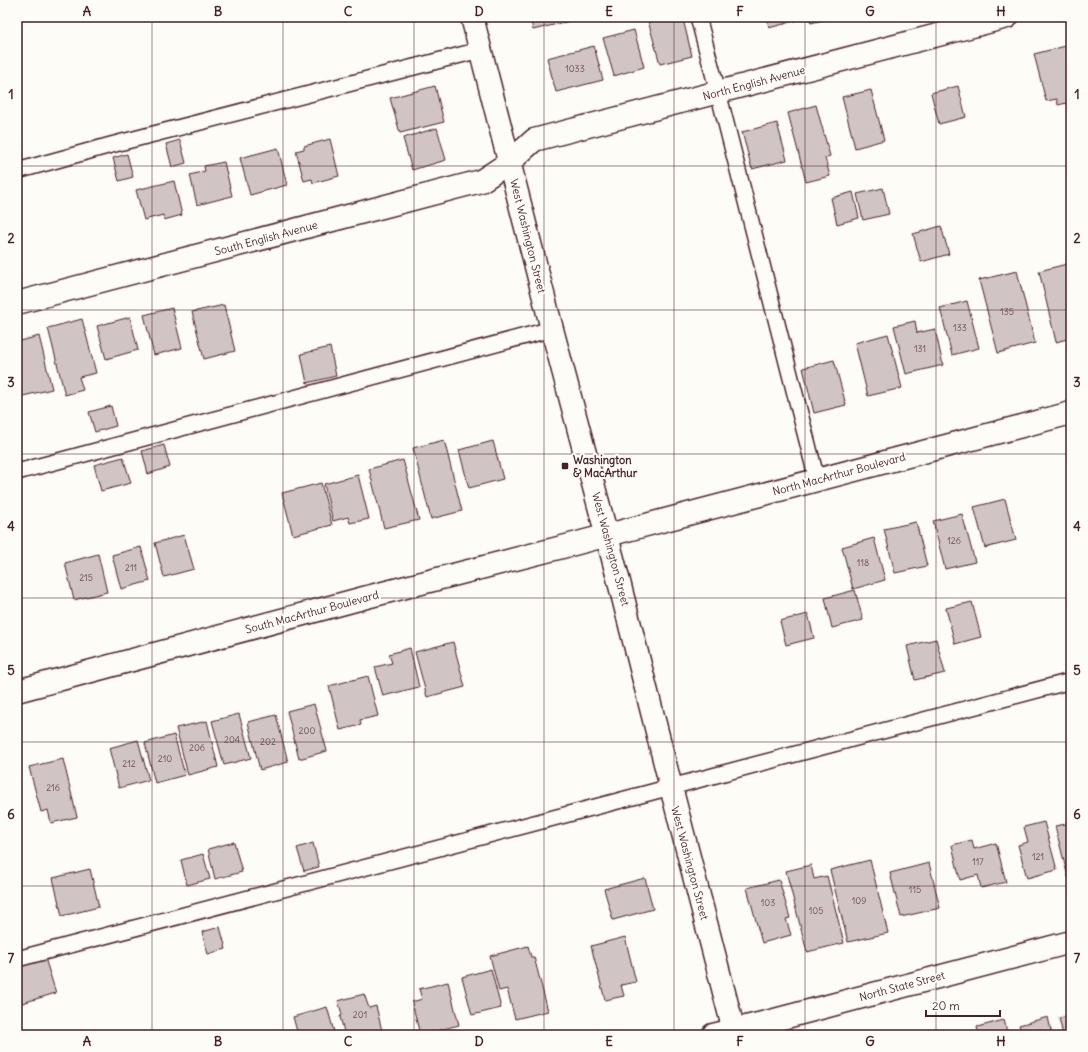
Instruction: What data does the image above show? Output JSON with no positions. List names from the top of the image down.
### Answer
{
  "streets": {
    "street": [
      "North English Avenue",
      "West Washington Street",
      "South English Avenue",
      "North MacArthur Boulevard",
      "South MacArthur Boulevard",
      "North State Street"
    ]
  },
  "crossings": [
    ["North English Avenue", "West Washington Street"],
    ["North English Avenue", "South English Avenue"],
    ["West Washington Street", "South English Avenue"],
    ["West Washington Street", "North MacArthur Boulevard"],
    ["West Washington Street", "South MacArthur Boulevard"],
    ["West Washington Street", "North State Street"],
    ["North MacArthur Boulevard", "South MacArthur Boulevard"]
  ],
  "places": {
    "transit": ["Washington & MacArthur"]
  },
  "house_numbers": [
    "1033",
    "135",
    "133",
    "131",
    "126",
    "118",
    "211",
    "215",
    "200",
    "204",
    "202",
    "206",
    "210",
    "212",
    "216",
    "121",
    "117",
    "115",
    "109",
    "103",
    "105",
    "201"
  ],
  "scale_bar": "20 m",
  "grid": {
    "columns": [
      "A",
      "B",
      "C",
      "D",
      "E",
      "F",
      "G",
      "H"
    ],
    "rows": [
      "1",
      "2",
      "3",
      "4",
      "5",
      "6",
      "7"
    ]
  }
}
